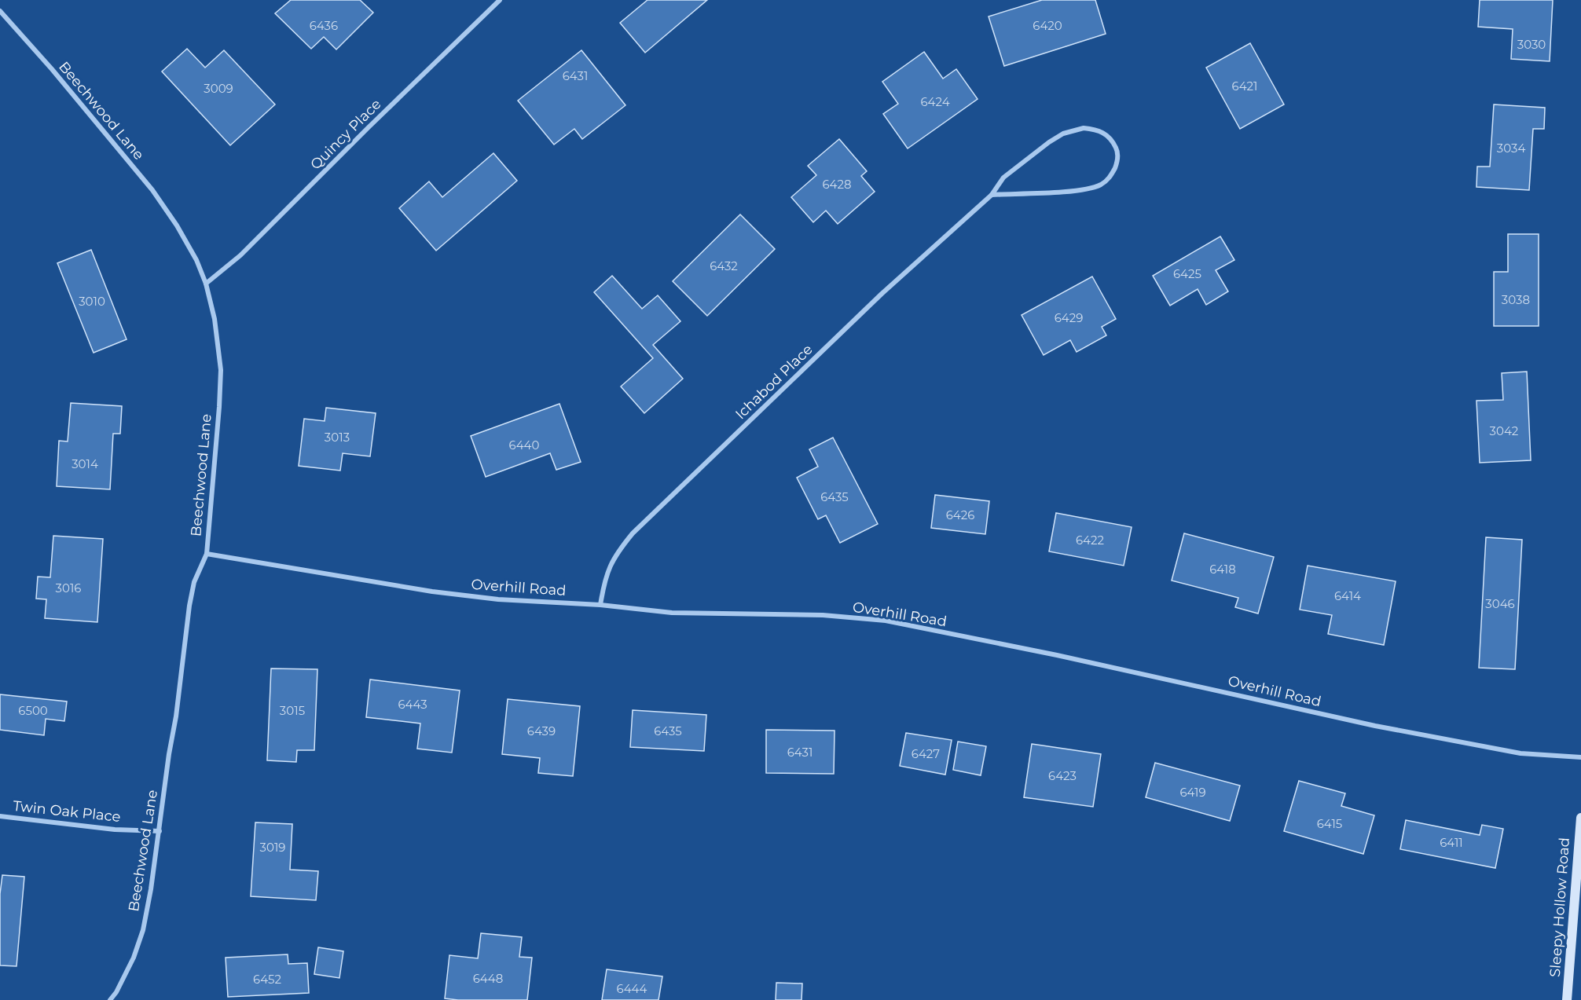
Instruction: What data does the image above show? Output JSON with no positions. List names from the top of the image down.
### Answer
{
  "streets": {
    "main road": ["Sleepy Hollow Road"],
    "street": [
      "Beechwood Lane",
      "Quincy Place",
      "Ichabod Place",
      "Overhill Road",
      "Twin Oak Place"
    ]
  },
  "crossings": [
    ["Beechwood Lane", "Quincy Place"],
    ["Beechwood Lane", "Overhill Road"],
    ["Beechwood Lane", "Twin Oak Place"],
    ["Ichabod Place", "Overhill Road"]
  ],
  "house_numbers": [
    "6436",
    "6420",
    "3030",
    "6431",
    "6421",
    "3009",
    "6424",
    "3034",
    "6428",
    "6432",
    "6425",
    "3038",
    "3010",
    "6429",
    "3042",
    "3013",
    "6440",
    "3014",
    "6435",
    "6426",
    "6422",
    "6418",
    "3016",
    "6414",
    "3046",
    "6443",
    "6500",
    "3015",
    "6439",
    "6435",
    "6431",
    "6427",
    "6423",
    "6419",
    "6415",
    "6411",
    "3019",
    "6448",
    "6452",
    "6444"
  ]
}
